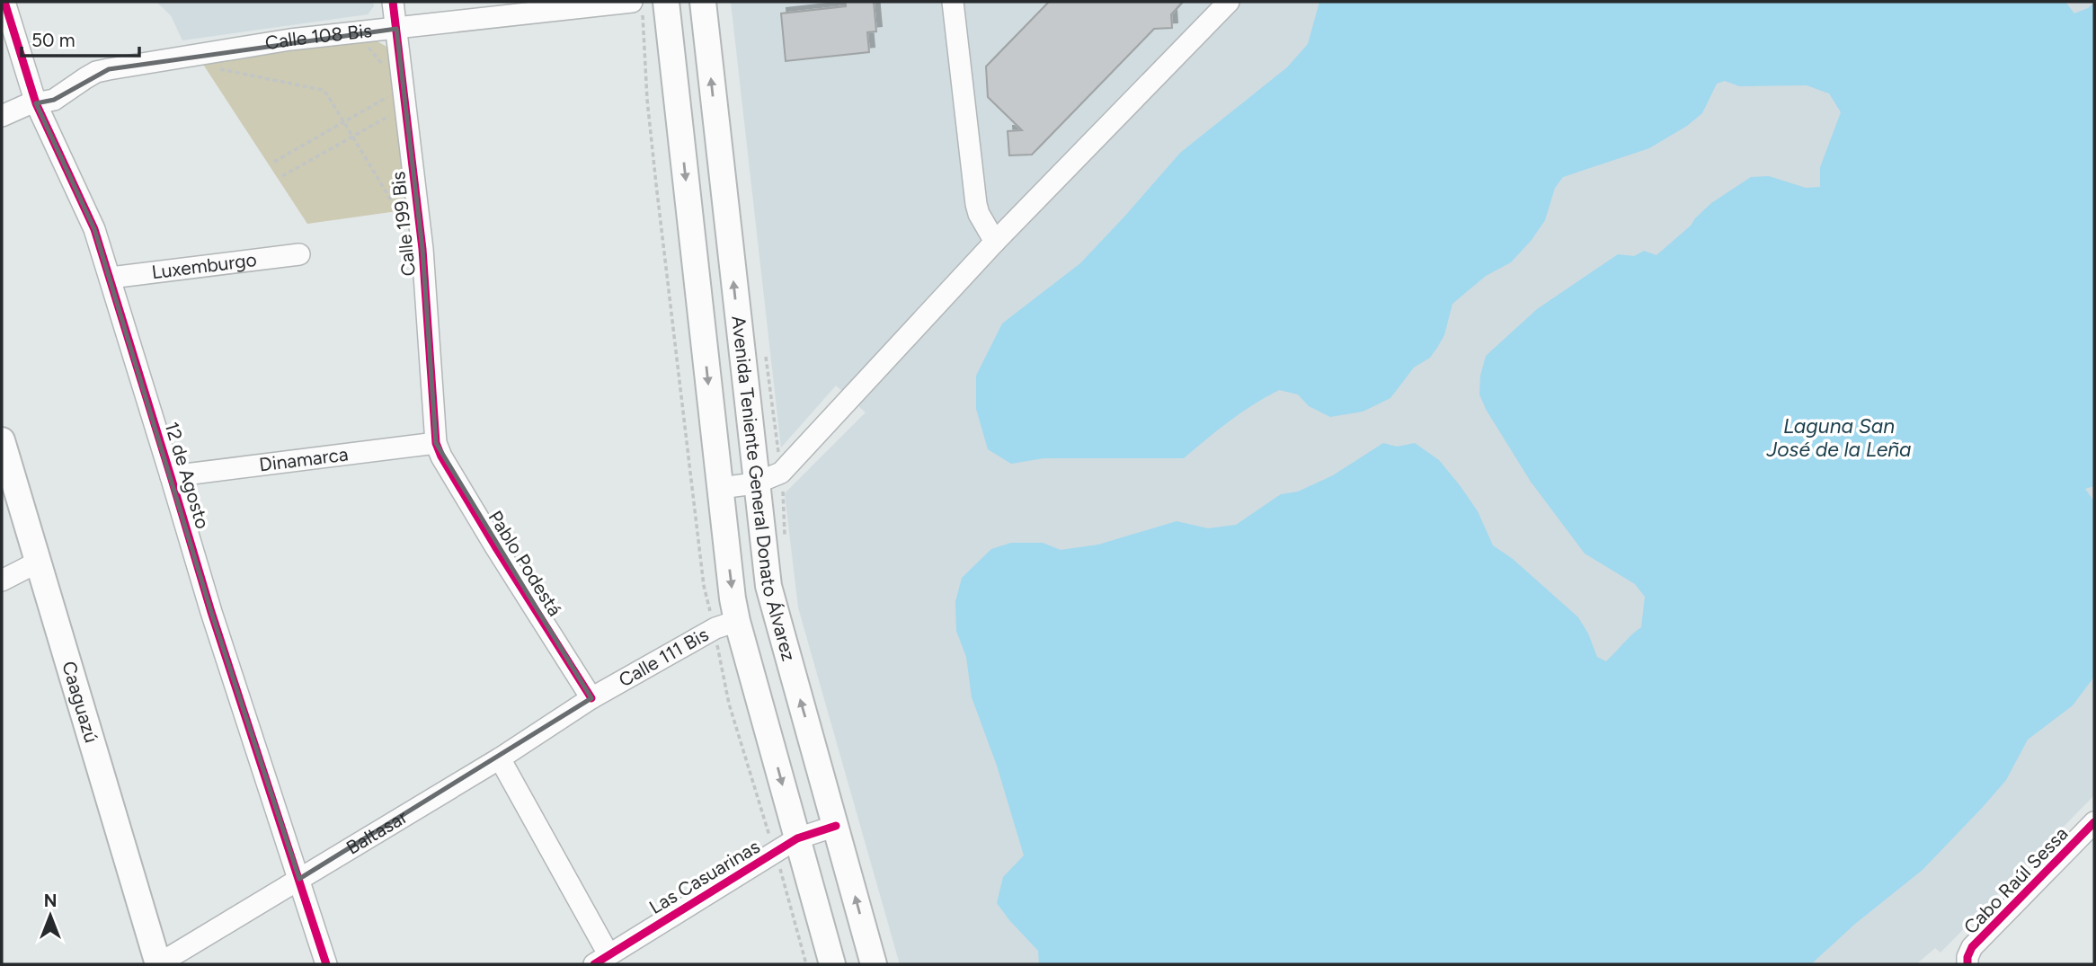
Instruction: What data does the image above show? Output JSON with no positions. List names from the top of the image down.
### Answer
{
  "streets": {
    "main road": ["Avenida Teniente General Donato Álvarez", "Caaguazú"],
    "street": [
      "Calle 108 Bis",
      "Calle 199 Bis",
      "Luxemburgo",
      "Dinamarca",
      "12 de Agosto",
      "Pablo Podestá",
      "Calle 111 Bis",
      "Baltasar",
      "Las Casuarinas",
      "Cabo Raúl Sessa"
    ]
  },
  "crossings": [
    ["Calle 108 Bis", "Calle 199 Bis"],
    ["Calle 108 Bis", "12 de Agosto"],
    ["Calle 199 Bis", "Dinamarca"],
    ["Calle 199 Bis", "Pablo Podestá"],
    ["Luxemburgo", "12 de Agosto"],
    ["Dinamarca", "12 de Agosto"],
    ["Dinamarca", "Pablo Podestá"],
    ["12 de Agosto", "Baltasar"],
    ["Avenida Teniente General Donato Álvarez", "Calle 111 Bis"],
    ["Avenida Teniente General Donato Álvarez", "Las Casuarinas"],
    ["Pablo Podestá", "Calle 111 Bis"],
    ["Pablo Podestá", "Baltasar"],
    ["Calle 111 Bis", "Baltasar"],
    ["Caaguazú", "Baltasar"]
  ],
  "water": ["Laguna San José de la Leña"],
  "scale_bar": "50 m",
  "north": "top"
}
